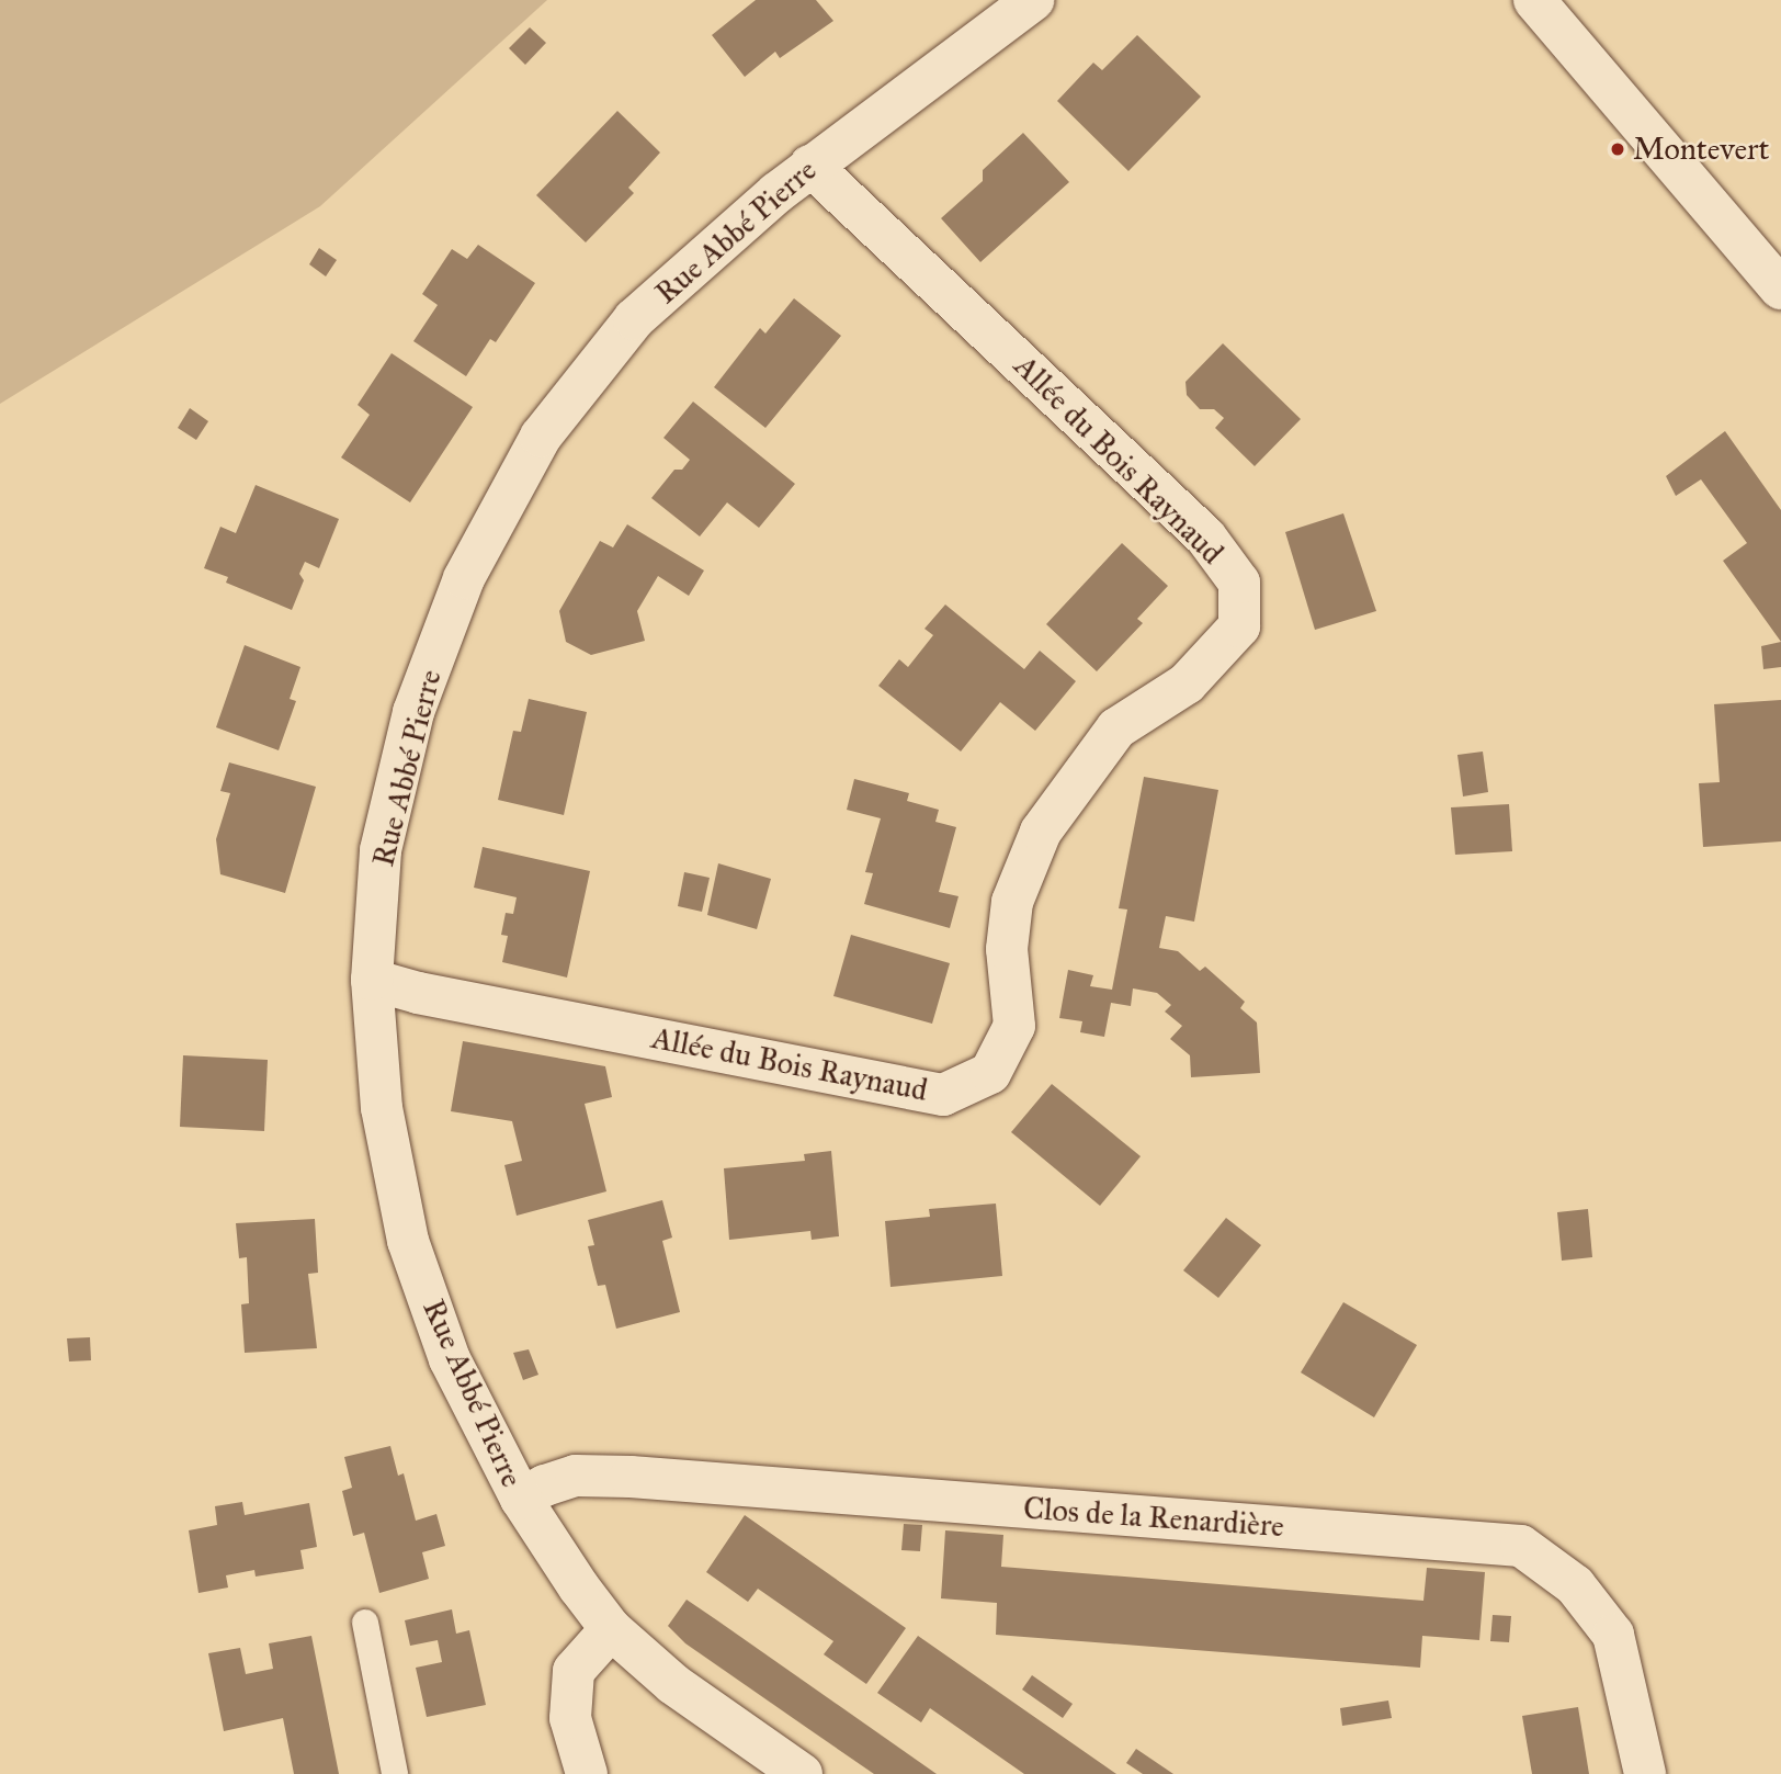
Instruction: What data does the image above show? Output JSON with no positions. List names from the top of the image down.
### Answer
{
  "streets": {
    "street": ["Rue Abbé Pierre", "Allée du Bois Raynaud", "Clos de la Renardière"]
  },
  "crossings": [
    ["Rue Abbé Pierre", "Allée du Bois Raynaud"],
    ["Rue Abbé Pierre", "Clos de la Renardière"]
  ],
  "places": ["Montevert"]
}
